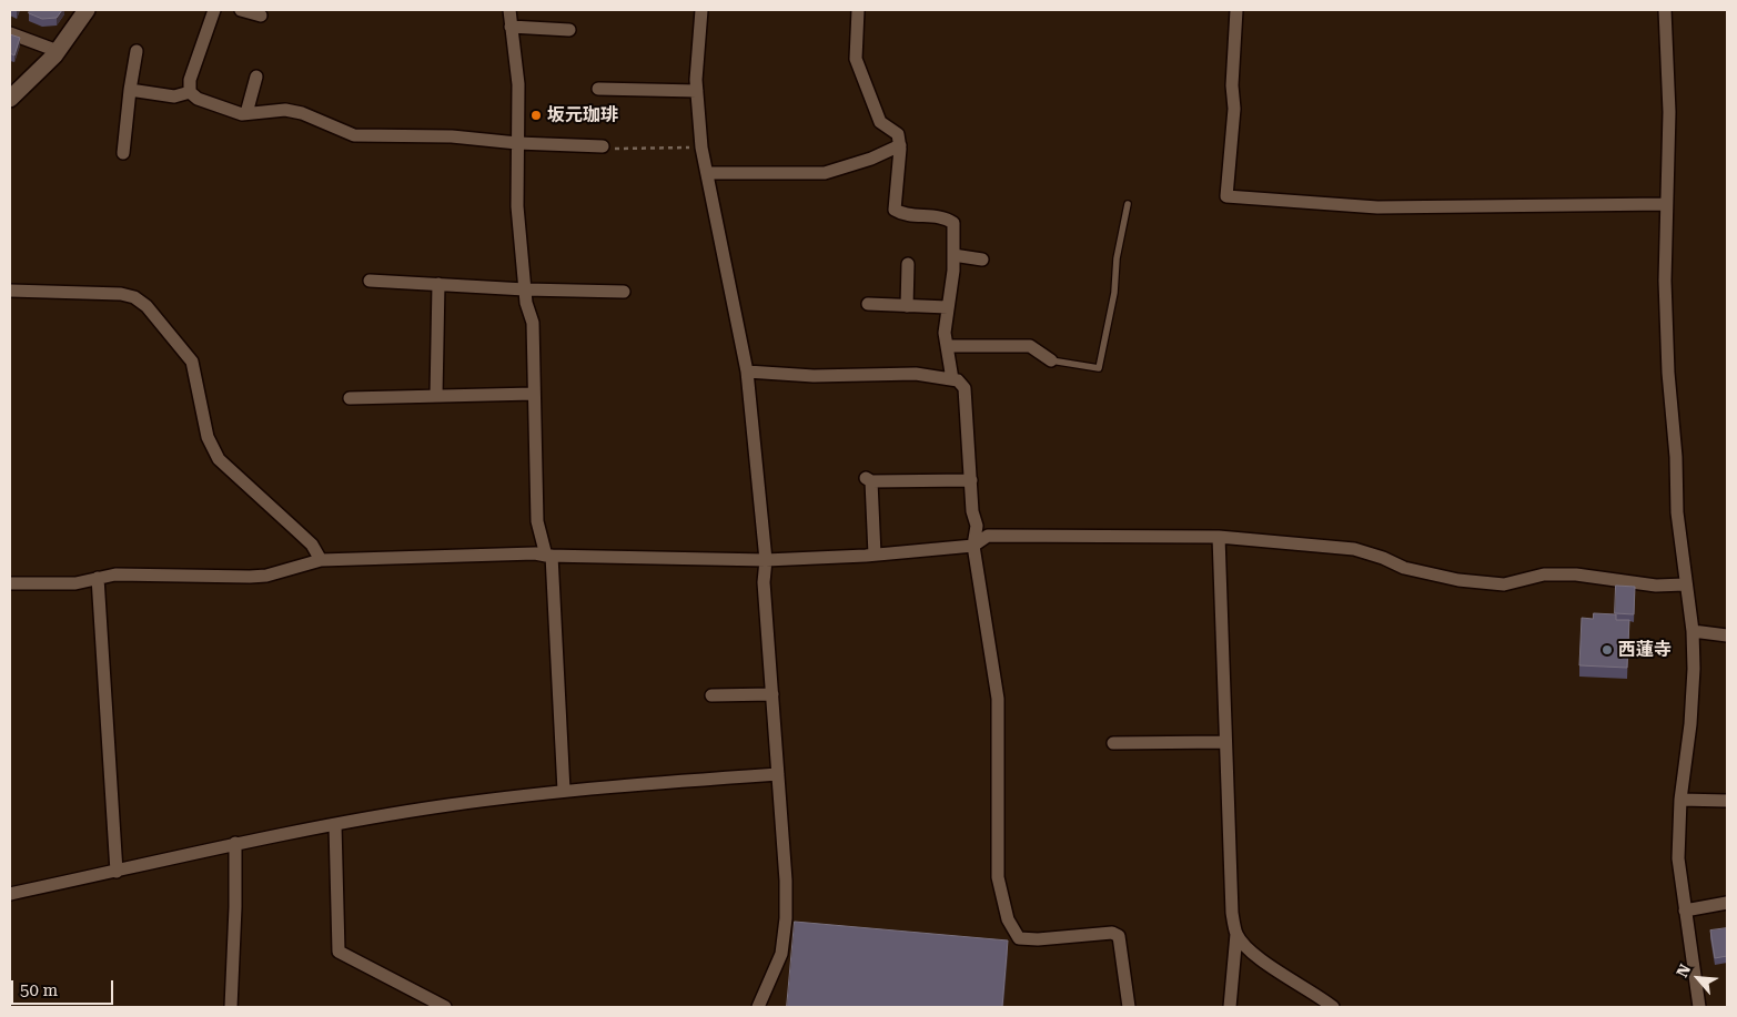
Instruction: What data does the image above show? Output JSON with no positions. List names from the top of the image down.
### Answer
{
  "places": ["坂元珈琲", "西蓮寺"],
  "scale_bar": "50 m",
  "north": "top left"
}
